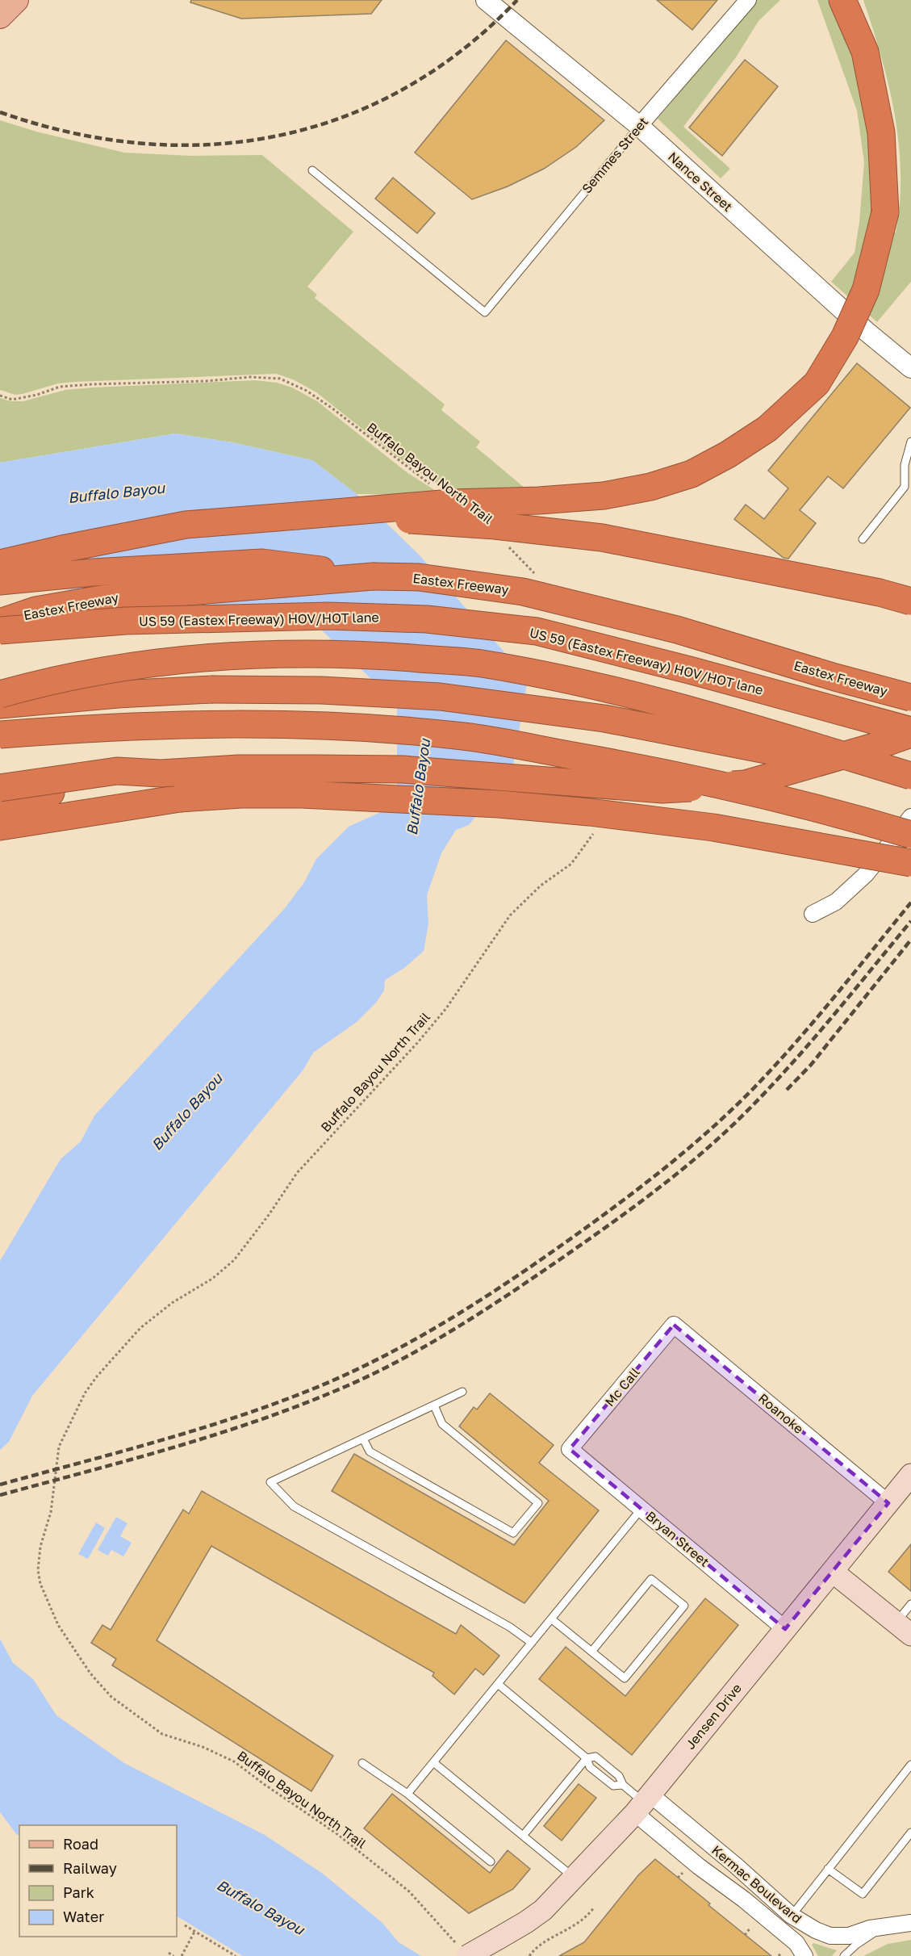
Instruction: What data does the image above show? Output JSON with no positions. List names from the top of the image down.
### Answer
{
  "streets": {
    "highway": ["Eastex Freeway", "US 59 (Eastex Freeway) HOV/HOT lane"],
    "main road": ["Jensen Drive"],
    "street": [
      "Semmes Street",
      "Nance Street",
      "Mc Call",
      "Roanoke",
      "Bryan Street",
      "Kermac Boulevard"
    ],
    "path": ["Buffalo Bayou North Trail"]
  },
  "crossings": [
    ["Semmes Street", "Nance Street"],
    ["Buffalo Bayou North Trail", "Jensen Drive"],
    ["Mc Call", "Roanoke"],
    ["Mc Call", "Bryan Street"],
    ["Roanoke", "Jensen Drive"],
    ["Bryan Street", "Jensen Drive"],
    ["Jensen Drive", "Kermac Boulevard"]
  ],
  "water": ["Buffalo Bayou"],
  "legend": [
    "Road",
    "Railway",
    "Park",
    "Water"
  ]
}
